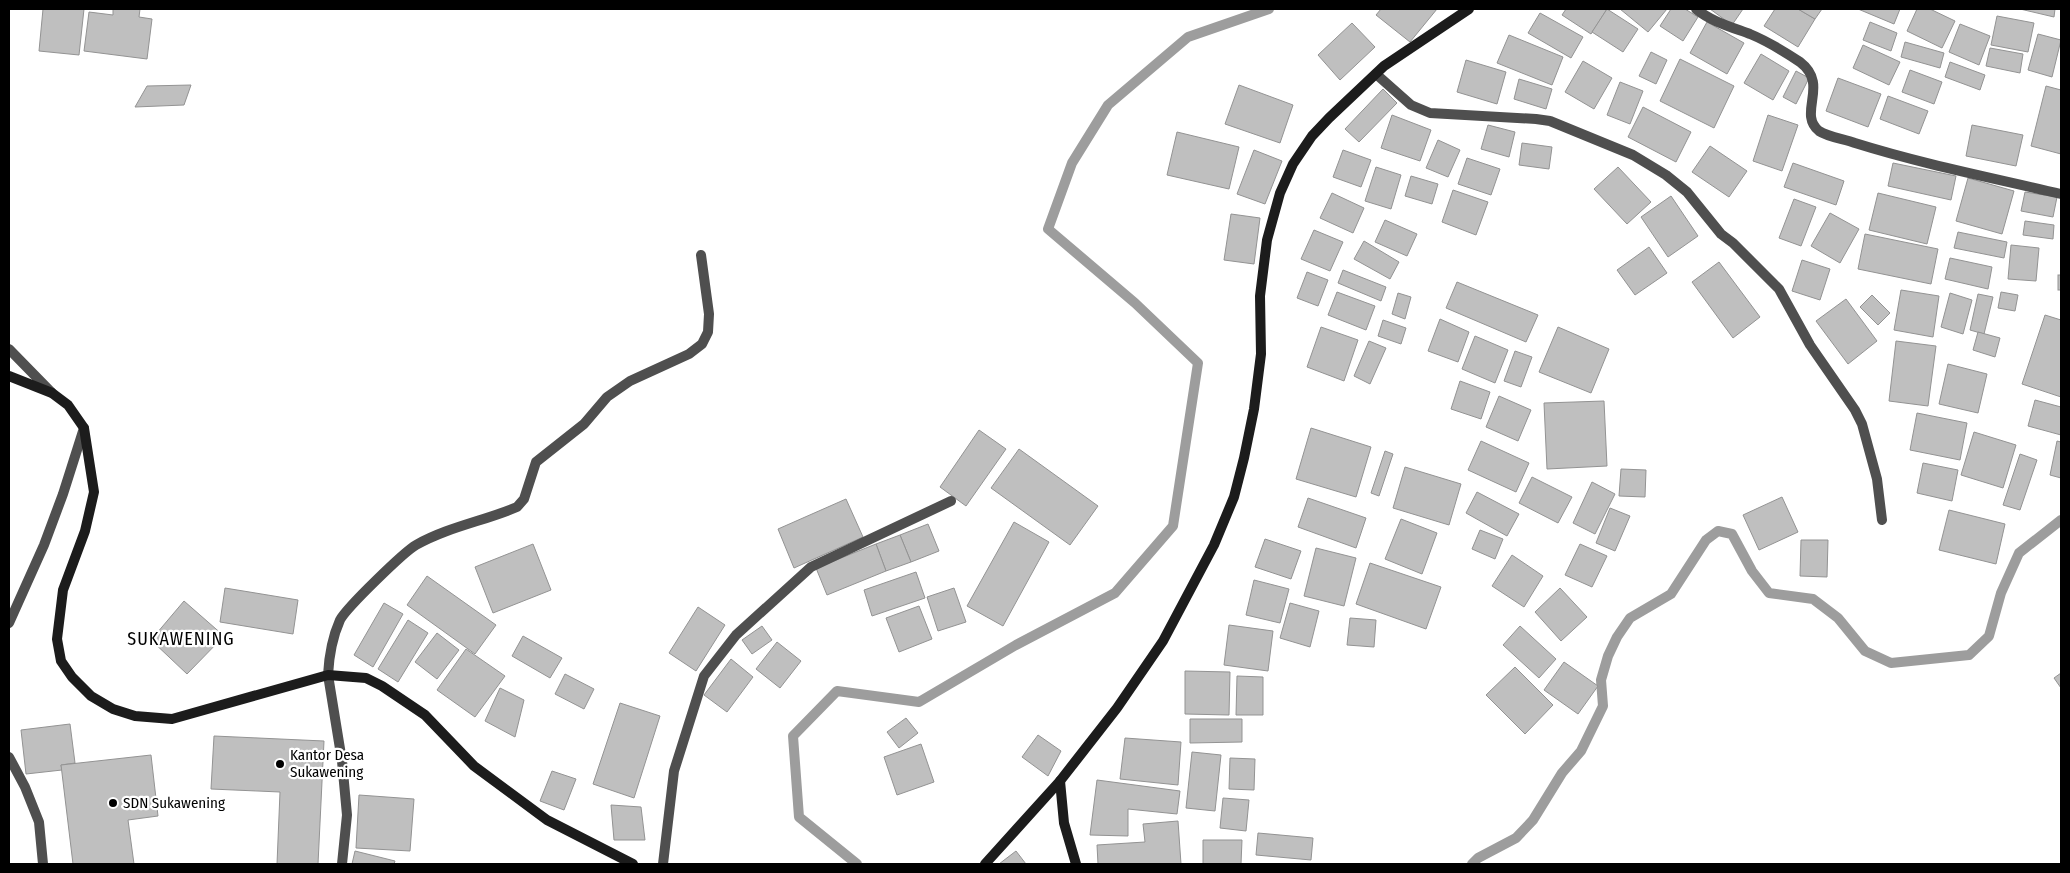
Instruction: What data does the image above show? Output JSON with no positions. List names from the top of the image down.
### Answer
{
  "districts": ["SUKAWENING"],
  "places": ["Kantor Desa Sukawening", "SDN Sukawening"]
}
